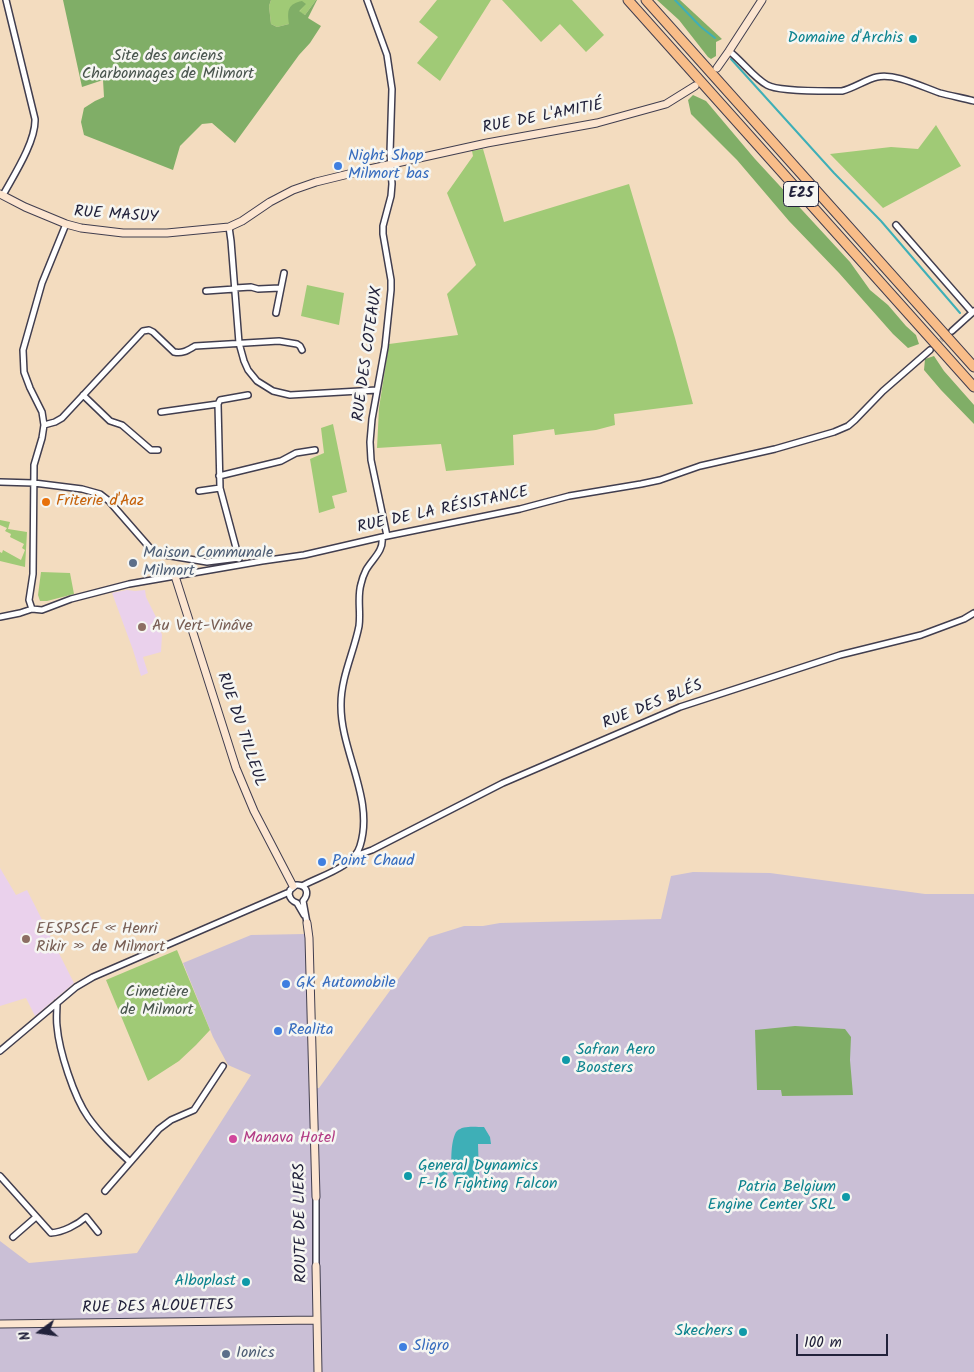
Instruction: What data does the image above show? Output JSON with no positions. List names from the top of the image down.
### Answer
{
  "streets": {
    "highway": ["E25"],
    "street": [
      "RUE DE L'AMITIÉ",
      "RUE MASUY",
      "RUE DES COTEAUX",
      "RUE DE LA RÉSISTANCE",
      "RUE DES BLÉS",
      "RUE DU TILLEUL",
      "ROUTE DE LIERS",
      "RUE DES ALOUETTES"
    ]
  },
  "crossings": [
    ["RUE DE L'AMITIÉ", "RUE MASUY"],
    ["RUE DE L'AMITIÉ", "RUE DES COTEAUX"],
    ["RUE MASUY", "RUE DES COTEAUX"],
    ["RUE MASUY", "RUE DE LA RÉSISTANCE"],
    ["RUE DES COTEAUX", "RUE DE LA RÉSISTANCE"],
    ["RUE DE LA RÉSISTANCE", "RUE DU TILLEUL"],
    ["RUE DES BLÉS", "RUE DU TILLEUL"],
    ["RUE DES BLÉS", "ROUTE DE LIERS"],
    ["RUE DU TILLEUL", "ROUTE DE LIERS"],
    ["ROUTE DE LIERS", "RUE DES ALOUETTES"]
  ],
  "parks": ["Site des anciens Charbonnages de Milmort", "Cimetière de Milmort"],
  "places": [
    "Domaine d'Archis",
    "Night Shop Milmort bas",
    "Friterie d'Aaz",
    "Maison Communale Milmort",
    "Au Vert-Vinâve",
    "Point Chaud",
    "EESPSCF « Henri Rikir » de Milmort",
    "GK Automobile",
    "Realita",
    "Safran Aero Boosters",
    "Manava Hotel",
    "General Dynamics F-16 Fighting Falcon",
    "Patria Belgium Engine Center SRL",
    "Alboplast",
    "Skechers",
    "Sligro",
    "Ionics"
  ],
  "scale_bar": "100 m",
  "north": "left"
}
